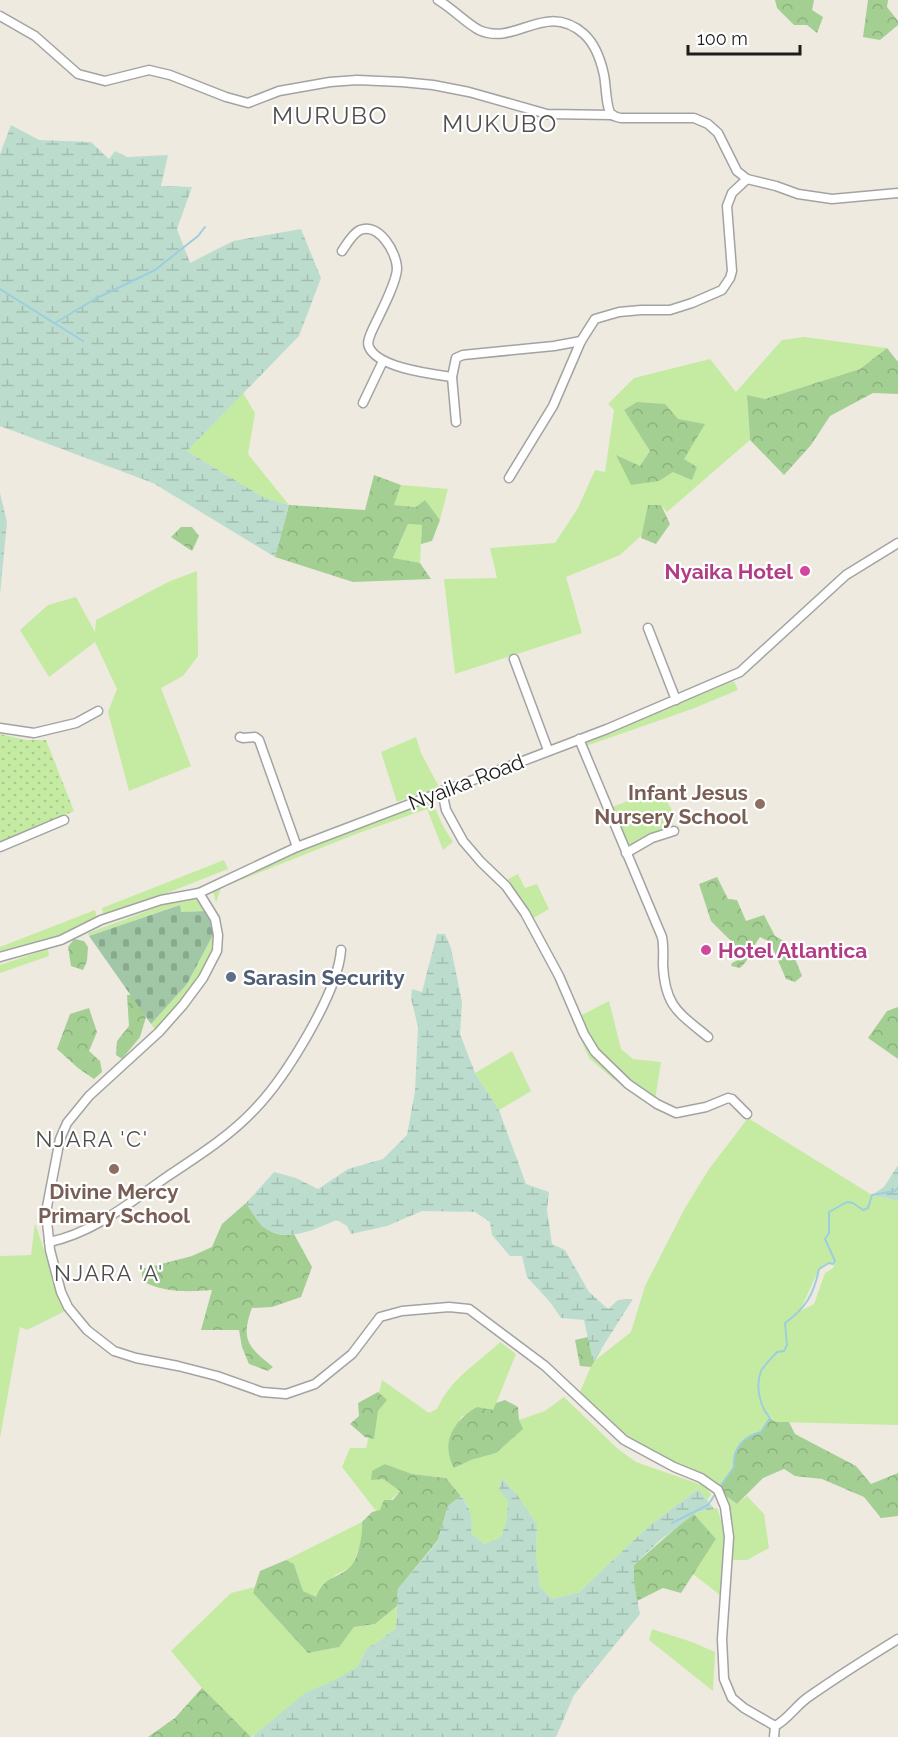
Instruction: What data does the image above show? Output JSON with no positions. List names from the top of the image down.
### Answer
{
  "streets": {
    "street": ["Nyaika Road"]
  },
  "districts": [
    "MURUBO",
    "MUKUBO",
    "NJARA 'C'",
    "NJARA 'A'"
  ],
  "places": [
    "Nyaika Hotel",
    "Infant Jesus Nursery School",
    "Hotel Atlantica",
    "Sarasin Security",
    "Divine Mercy Primary School"
  ],
  "scale_bar": "100 m"
}
